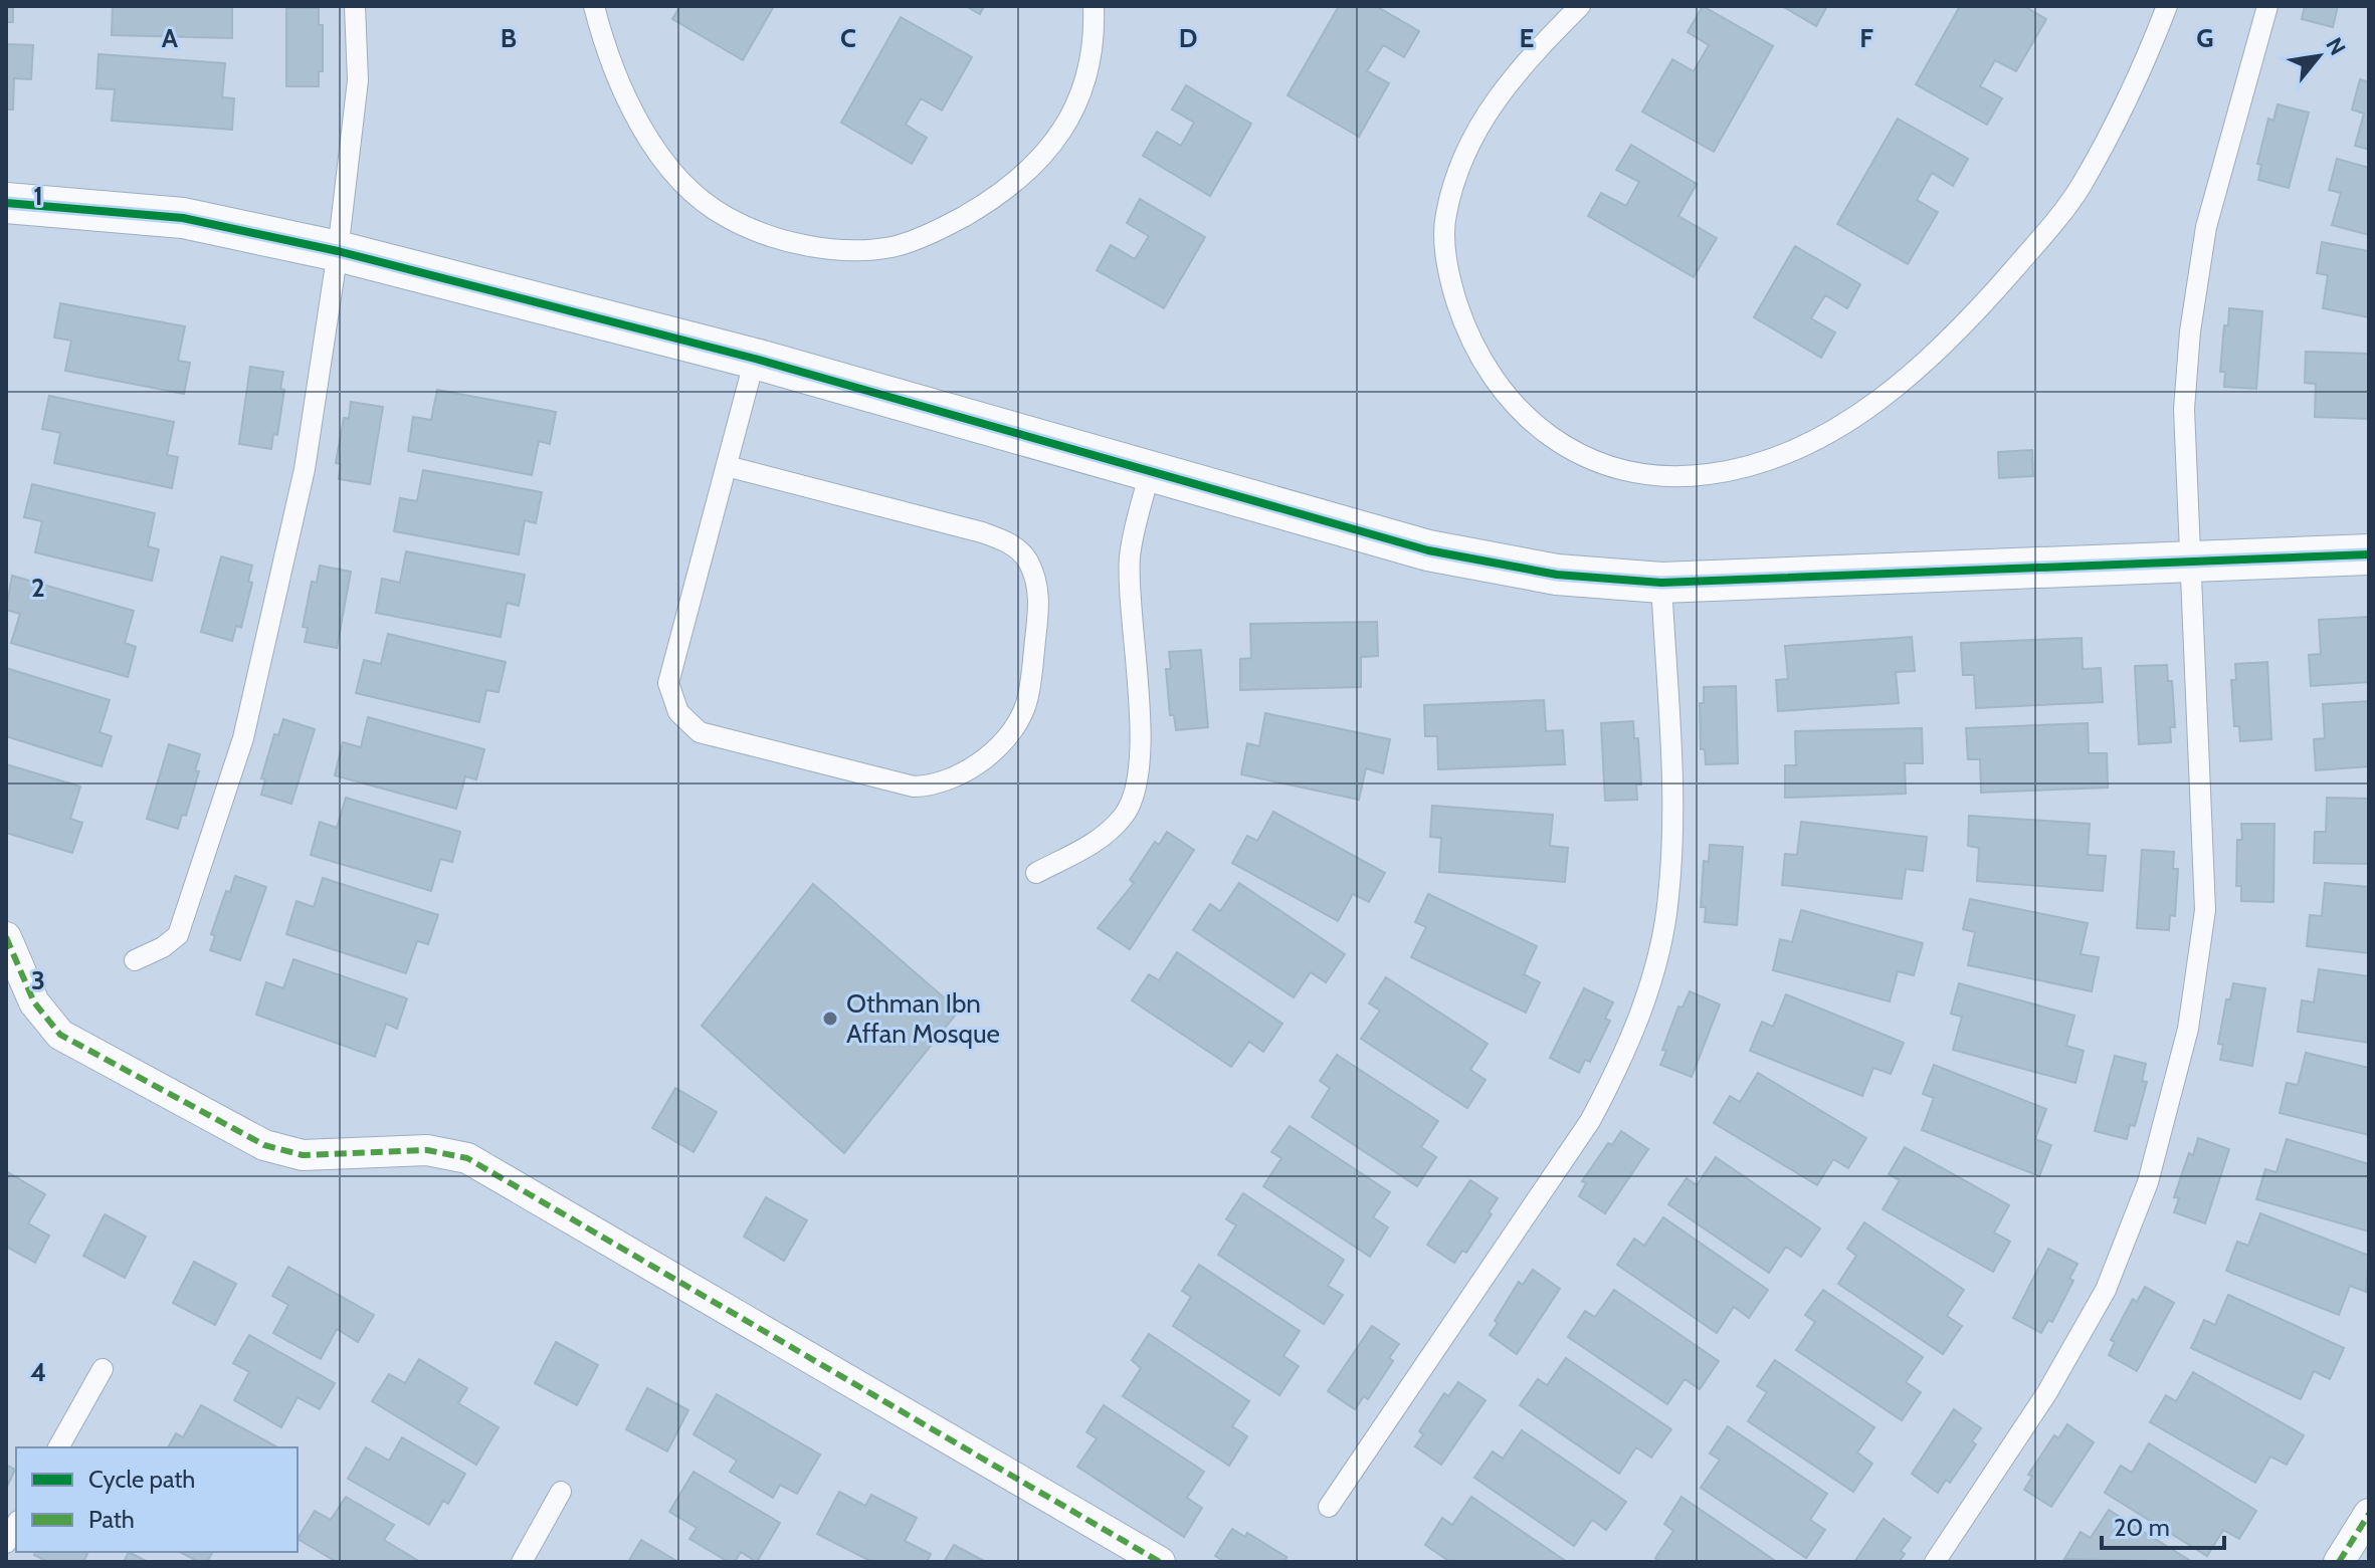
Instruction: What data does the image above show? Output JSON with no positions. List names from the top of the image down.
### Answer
{
  "places": ["Othman Ibn Affan Mosque"],
  "legend": ["Cycle path", "Path"],
  "scale_bar": "20 m",
  "north": "top right",
  "grid": {
    "columns": [
      "A",
      "B",
      "C",
      "D",
      "E",
      "F",
      "G"
    ],
    "rows": [
      "1",
      "2",
      "3",
      "4"
    ]
  }
}
